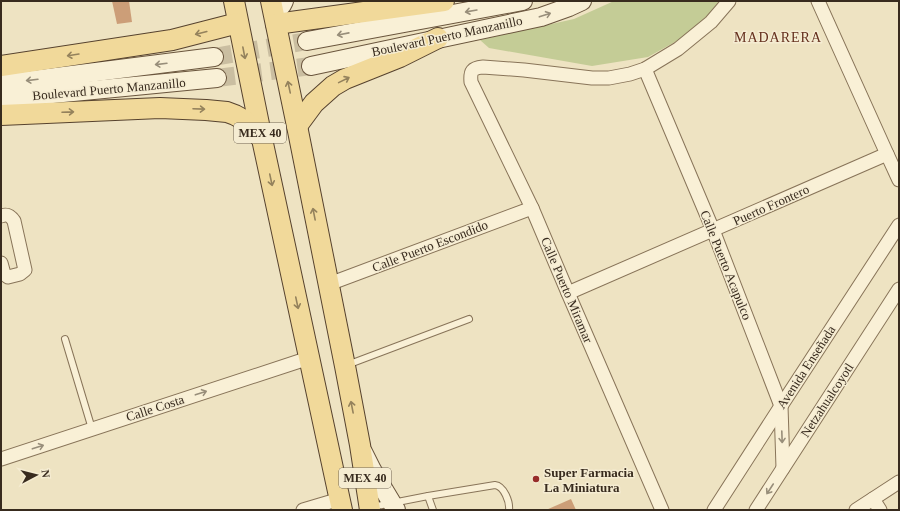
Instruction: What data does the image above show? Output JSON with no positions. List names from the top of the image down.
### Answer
{
  "streets": {
    "main road": ["MEX 40"],
    "street": [
      "Boulevard Puerto Manzanillo",
      "Puerto Frontero",
      "Calle Puerto Escondido",
      "Calle Puerto Acapulco",
      "Calle Puerto Miramar",
      "Avenida Enseñada",
      "Netzahualcoyotl",
      "Calle Costa"
    ]
  },
  "crossings": [
    ["MEX 40", "Calle Puerto Escondido"],
    ["MEX 40", "Calle Costa"],
    ["Puerto Frontero", "Calle Puerto Acapulco"],
    ["Puerto Frontero", "Calle Puerto Miramar"],
    ["Calle Puerto Escondido", "Calle Puerto Miramar"],
    ["Calle Puerto Acapulco", "Calle Puerto Miramar"],
    ["Calle Puerto Acapulco", "Avenida Enseñada"],
    ["Calle Puerto Acapulco", "Netzahualcoyotl"]
  ],
  "one_way": ["Calle Costa"],
  "districts": ["MADARERA"],
  "places": ["Super Farmacia La Miniatura"],
  "north": "right"
}
